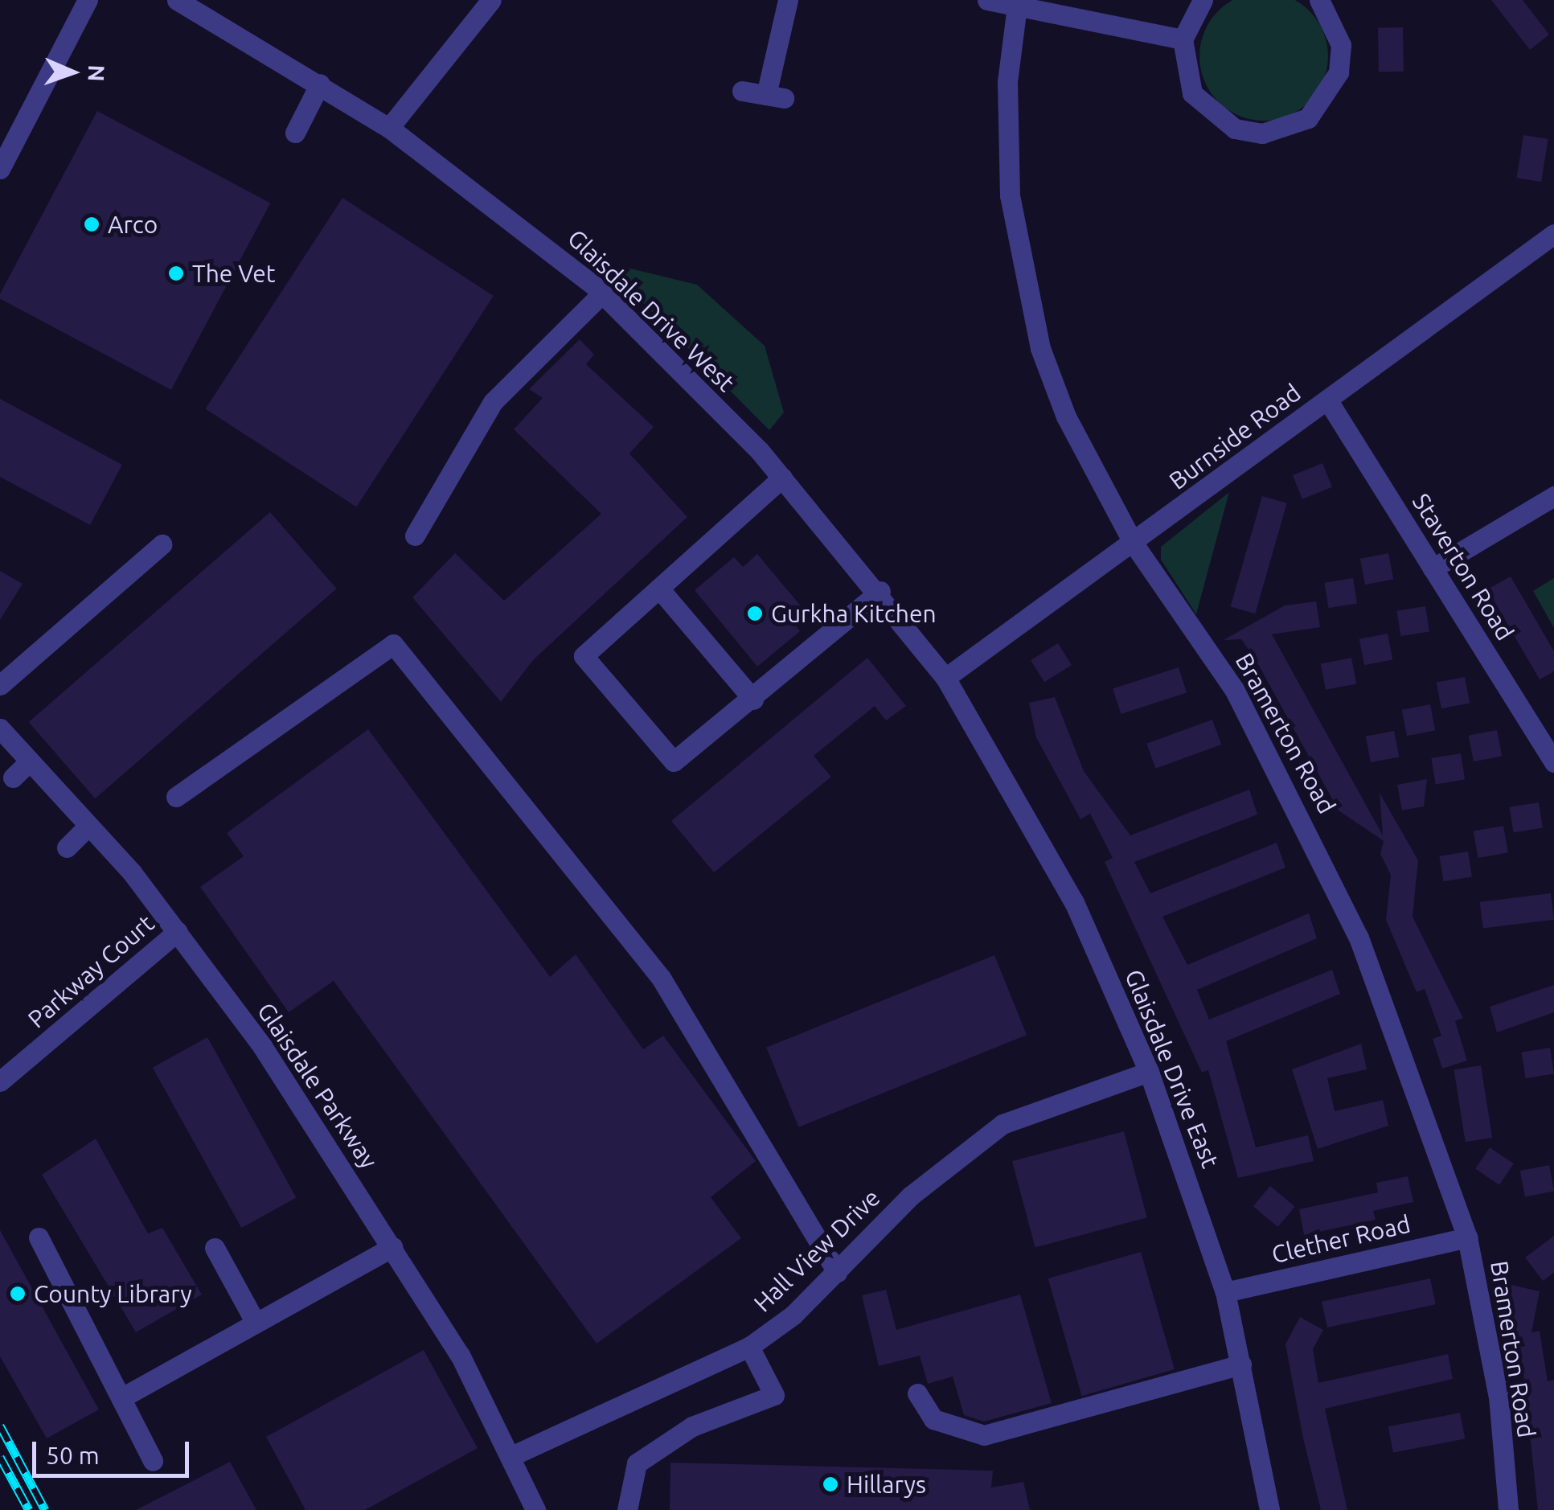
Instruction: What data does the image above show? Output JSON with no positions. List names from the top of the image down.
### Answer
{
  "streets": {
    "street": [
      "Glaisdale Drive West",
      "Burnside Road",
      "Staverton Road",
      "Bramerton Road",
      "Parkway Court",
      "Glaisdale Drive East",
      "Glaisdale Parkway",
      "Clether Road",
      "Hall View Drive"
    ]
  },
  "crossings": [
    ["Glaisdale Drive West", "Burnside Road"],
    ["Glaisdale Drive West", "Glaisdale Drive East"],
    ["Burnside Road", "Staverton Road"],
    ["Burnside Road", "Bramerton Road"],
    ["Burnside Road", "Glaisdale Drive East"],
    ["Bramerton Road", "Clether Road"],
    ["Parkway Court", "Glaisdale Parkway"],
    ["Glaisdale Drive East", "Clether Road"],
    ["Glaisdale Drive East", "Hall View Drive"],
    ["Glaisdale Parkway", "Hall View Drive"]
  ],
  "places": [
    "Arco",
    "The Vet",
    "Gurkha Kitchen",
    "County Library",
    "Hillarys"
  ],
  "scale_bar": "50 m",
  "north": "right"
}
